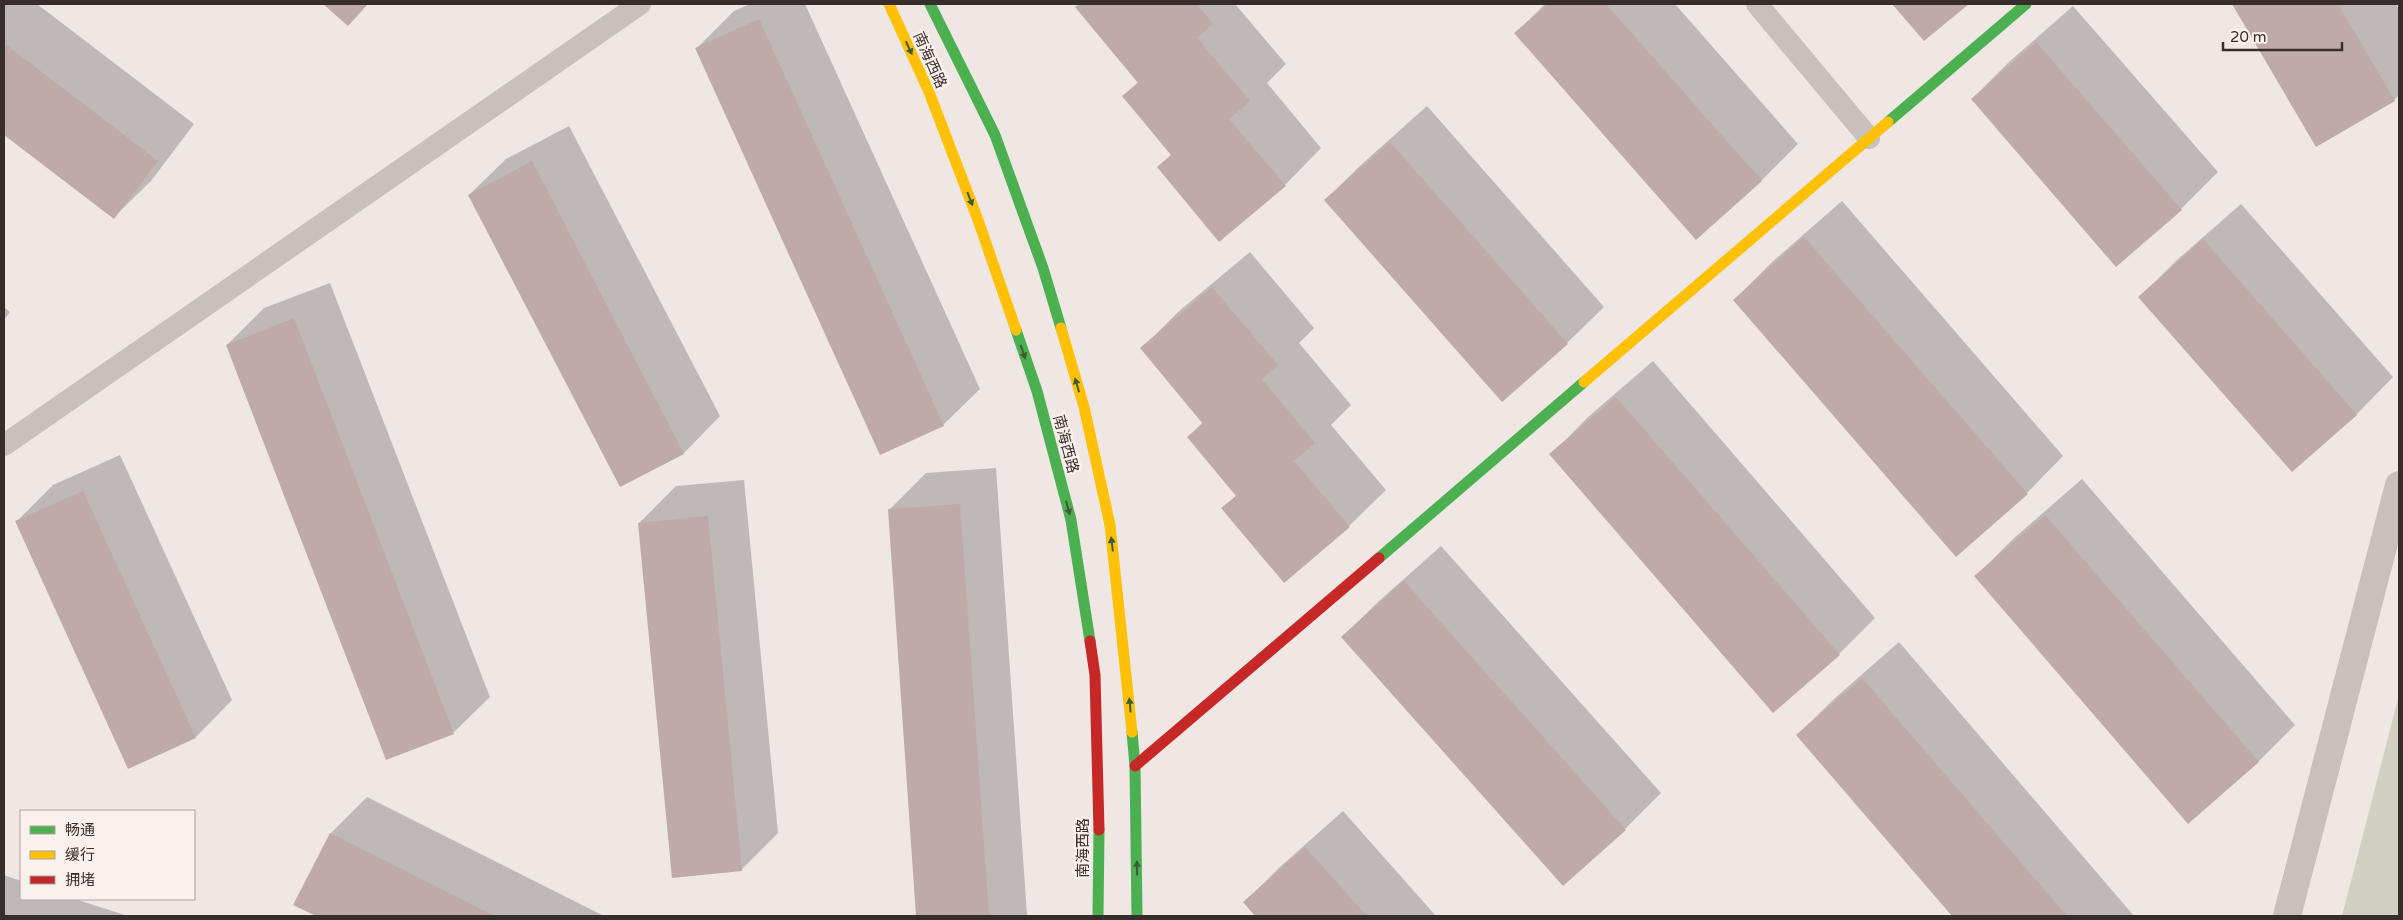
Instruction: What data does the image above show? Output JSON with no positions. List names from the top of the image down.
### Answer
{
  "streets": {
    "street": ["南海西路"]
  },
  "legend": ["畅通", "缓行", "拥堵"],
  "scale_bar": "20 m"
}
